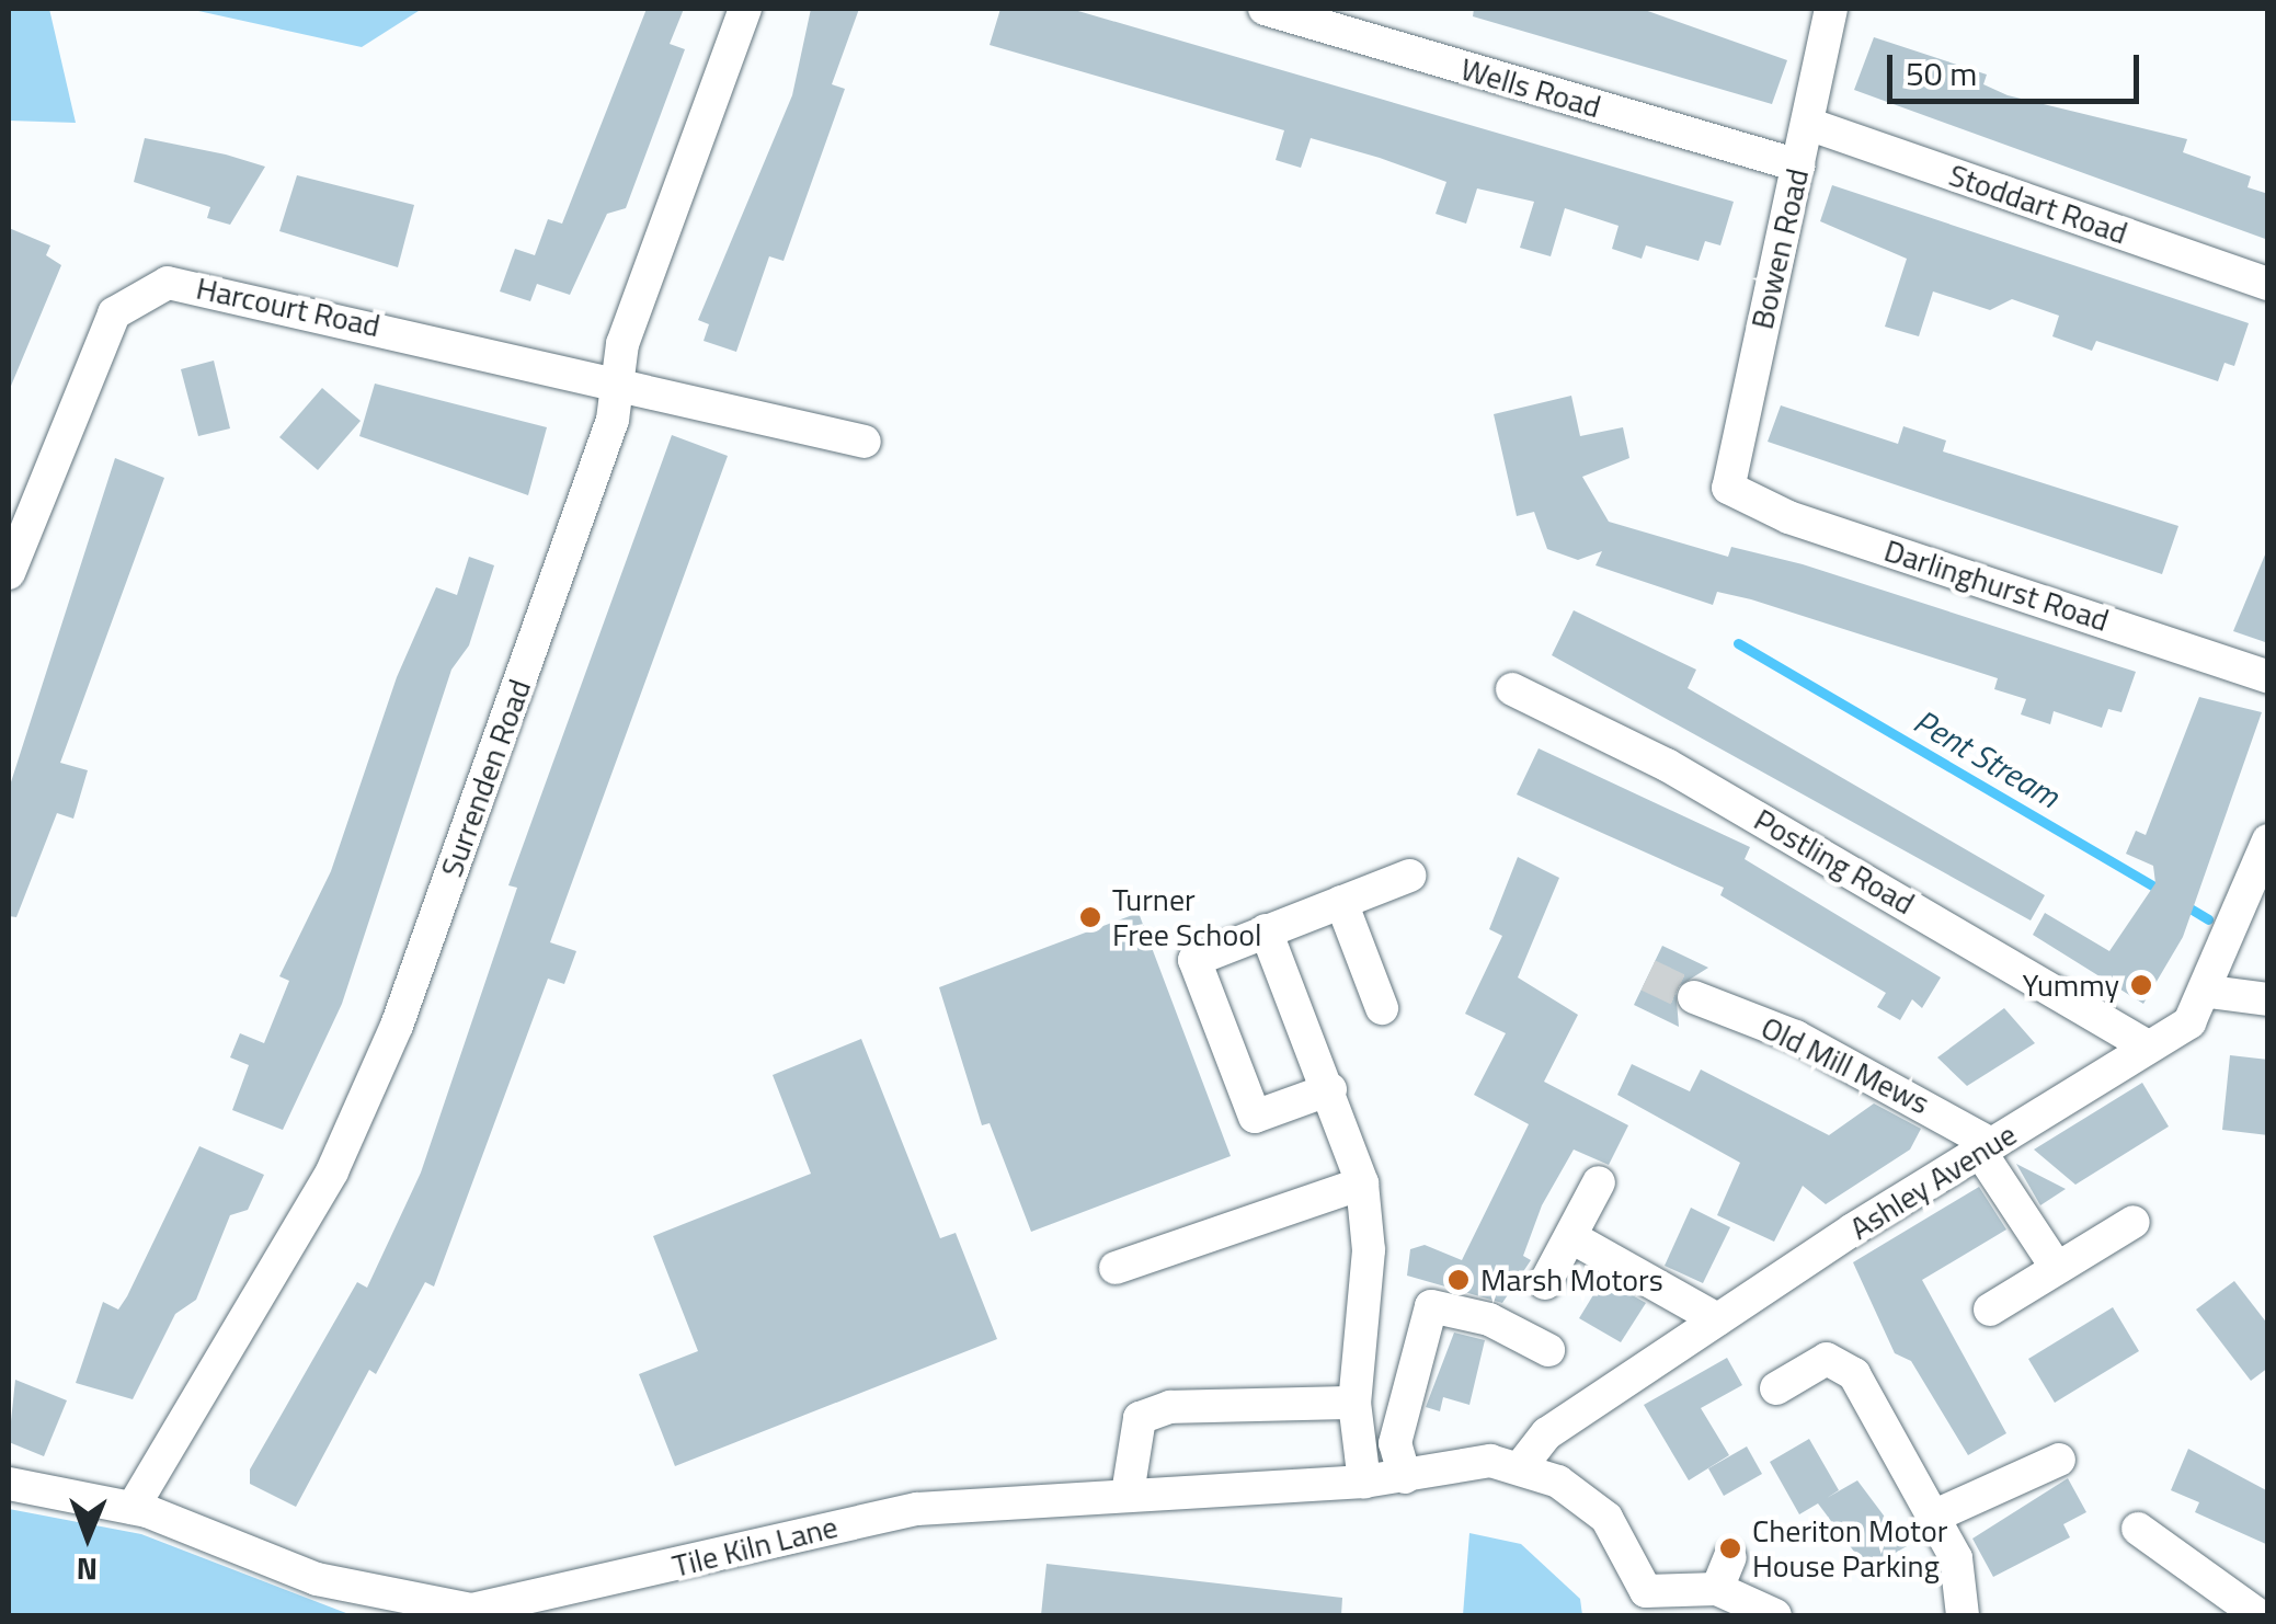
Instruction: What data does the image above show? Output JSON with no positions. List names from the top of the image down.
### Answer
{
  "streets": {
    "street": [
      "Wells Road",
      "Stoddart Road",
      "Bowen Road",
      "Harcourt Road",
      "Darlinghurst Road",
      "Surrenden Road",
      "Postling Road",
      "Old Mill Mews",
      "Ashley Avenue",
      "Tile Kiln Lane"
    ]
  },
  "crossings": [
    ["Wells Road", "Bowen Road"],
    ["Stoddart Road", "Bowen Road"],
    ["Bowen Road", "Darlinghurst Road"],
    ["Harcourt Road", "Surrenden Road"],
    ["Surrenden Road", "Tile Kiln Lane"],
    ["Postling Road", "Ashley Avenue"],
    ["Old Mill Mews", "Ashley Avenue"],
    ["Ashley Avenue", "Tile Kiln Lane"]
  ],
  "water": ["Pent Stream"],
  "places": [
    "Turner Free School",
    "Yummy",
    "Marsh Motors",
    "Cheriton Motor House Parking"
  ],
  "scale_bar": "50 m",
  "north": "bottom"
}
